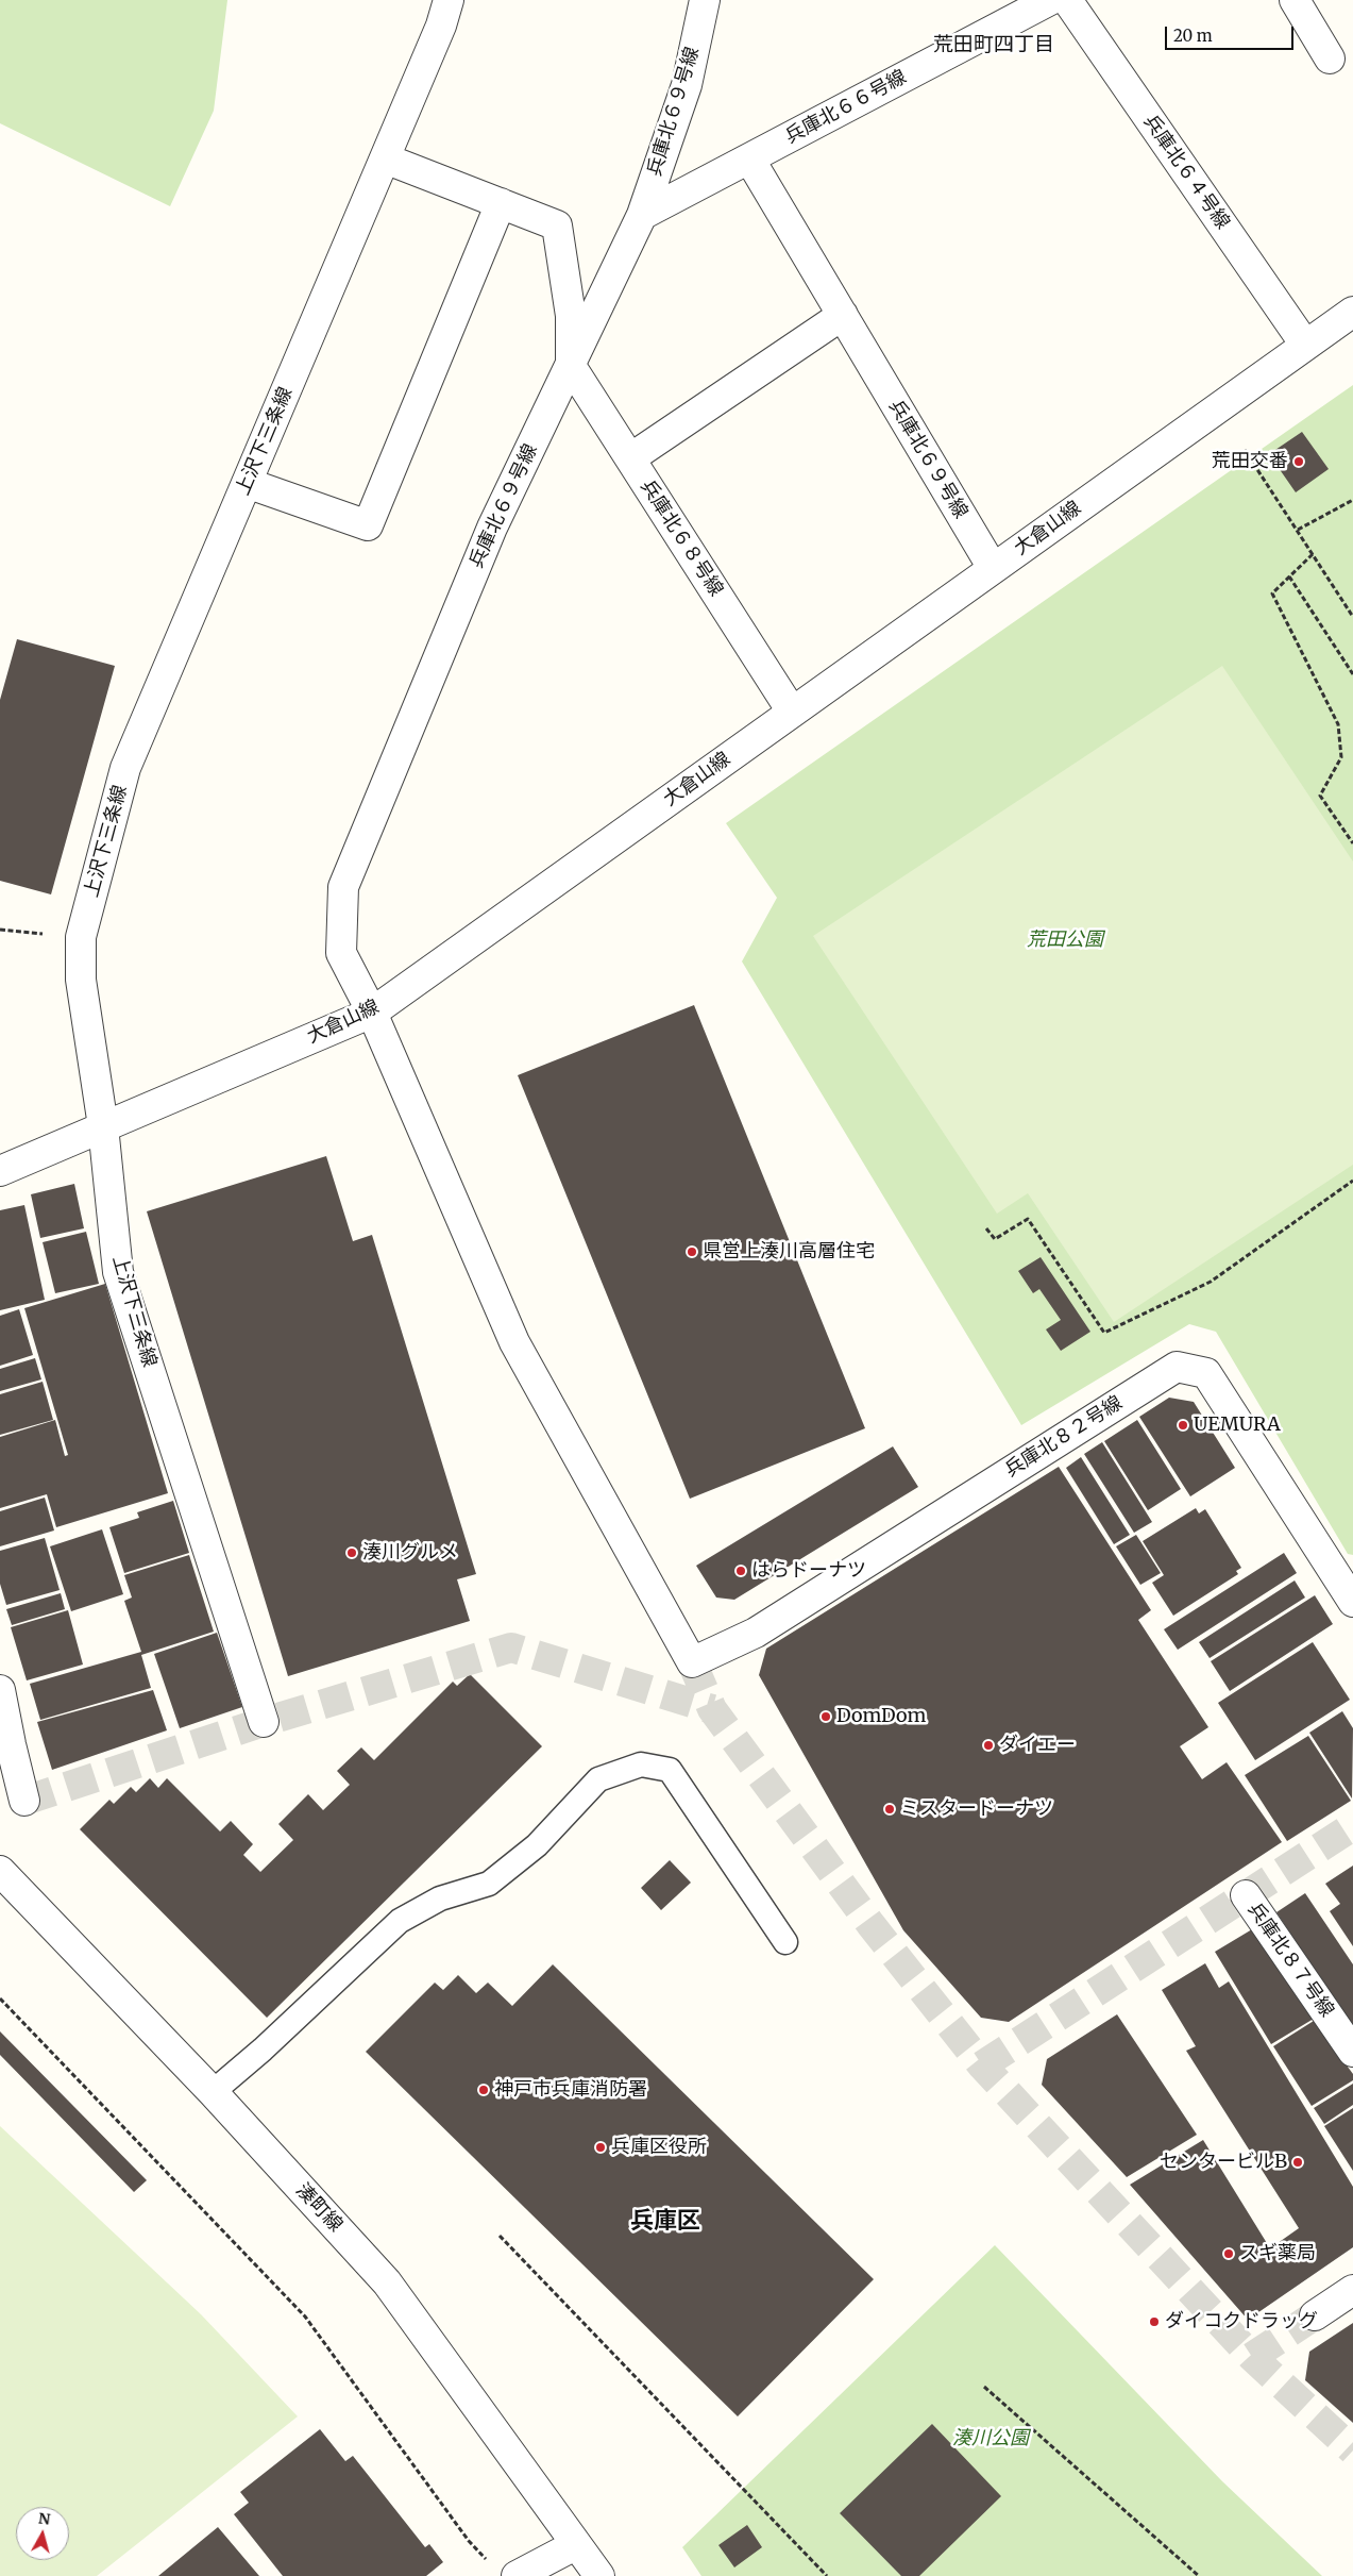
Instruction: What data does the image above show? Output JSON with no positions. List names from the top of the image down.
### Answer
{
  "streets": {
    "street": [
      "兵庫北６６号線",
      "兵庫北６９号線",
      "兵庫北６４号線",
      "上沢下三条線",
      "大倉山線",
      "兵庫北６８号線",
      "兵庫北８２号線",
      "兵庫北８７号線",
      "湊町線"
    ]
  },
  "crossings": [
    ["兵庫北６６号線", "兵庫北６９号線"],
    ["兵庫北６９号線", "大倉山線"],
    ["兵庫北６９号線", "兵庫北６８号線"],
    ["兵庫北６９号線", "兵庫北８２号線"],
    ["兵庫北６４号線", "大倉山線"],
    ["上沢下三条線", "大倉山線"],
    ["大倉山線", "兵庫北６８号線"]
  ],
  "districts": ["荒田町四丁目", "兵庫区"],
  "parks": ["荒田公園", "湊川公園"],
  "places": [
    "荒田交番",
    "県営上湊川高層住宅",
    "UEMURA",
    "湊川グルメ",
    "はらドーナツ",
    "DomDom",
    "ダイエー",
    "ミスタードーナツ",
    "神戸市兵庫消防署",
    "兵庫区役所",
    "センタービルB",
    "スギ薬局",
    "ダイコクドラッグ"
  ],
  "scale_bar": "20 m",
  "north": "top"
}
